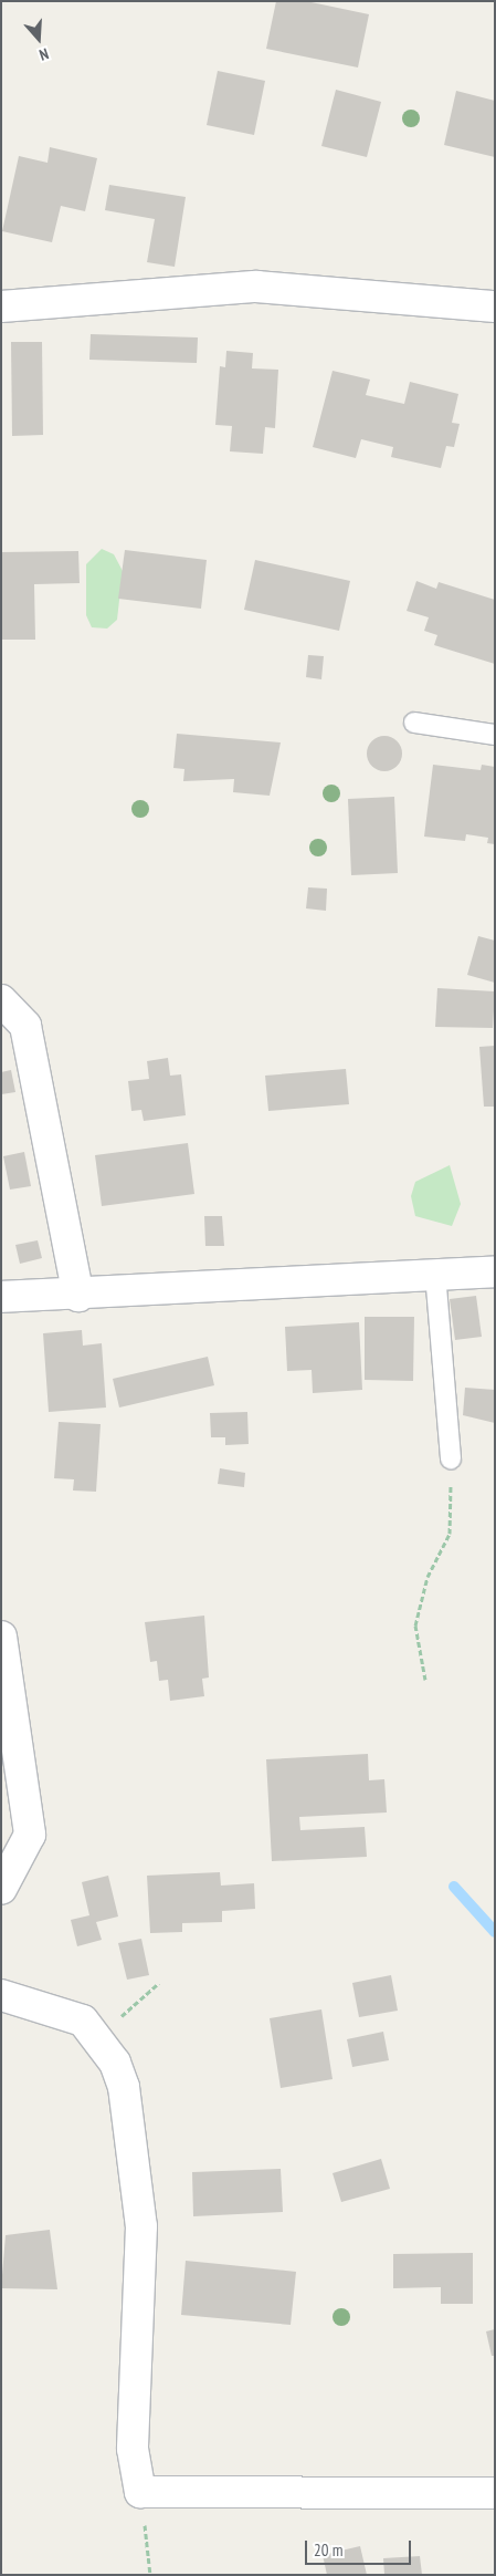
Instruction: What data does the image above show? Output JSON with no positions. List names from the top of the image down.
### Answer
{
  "scale_bar": "20 m",
  "north": "bottom"
}
